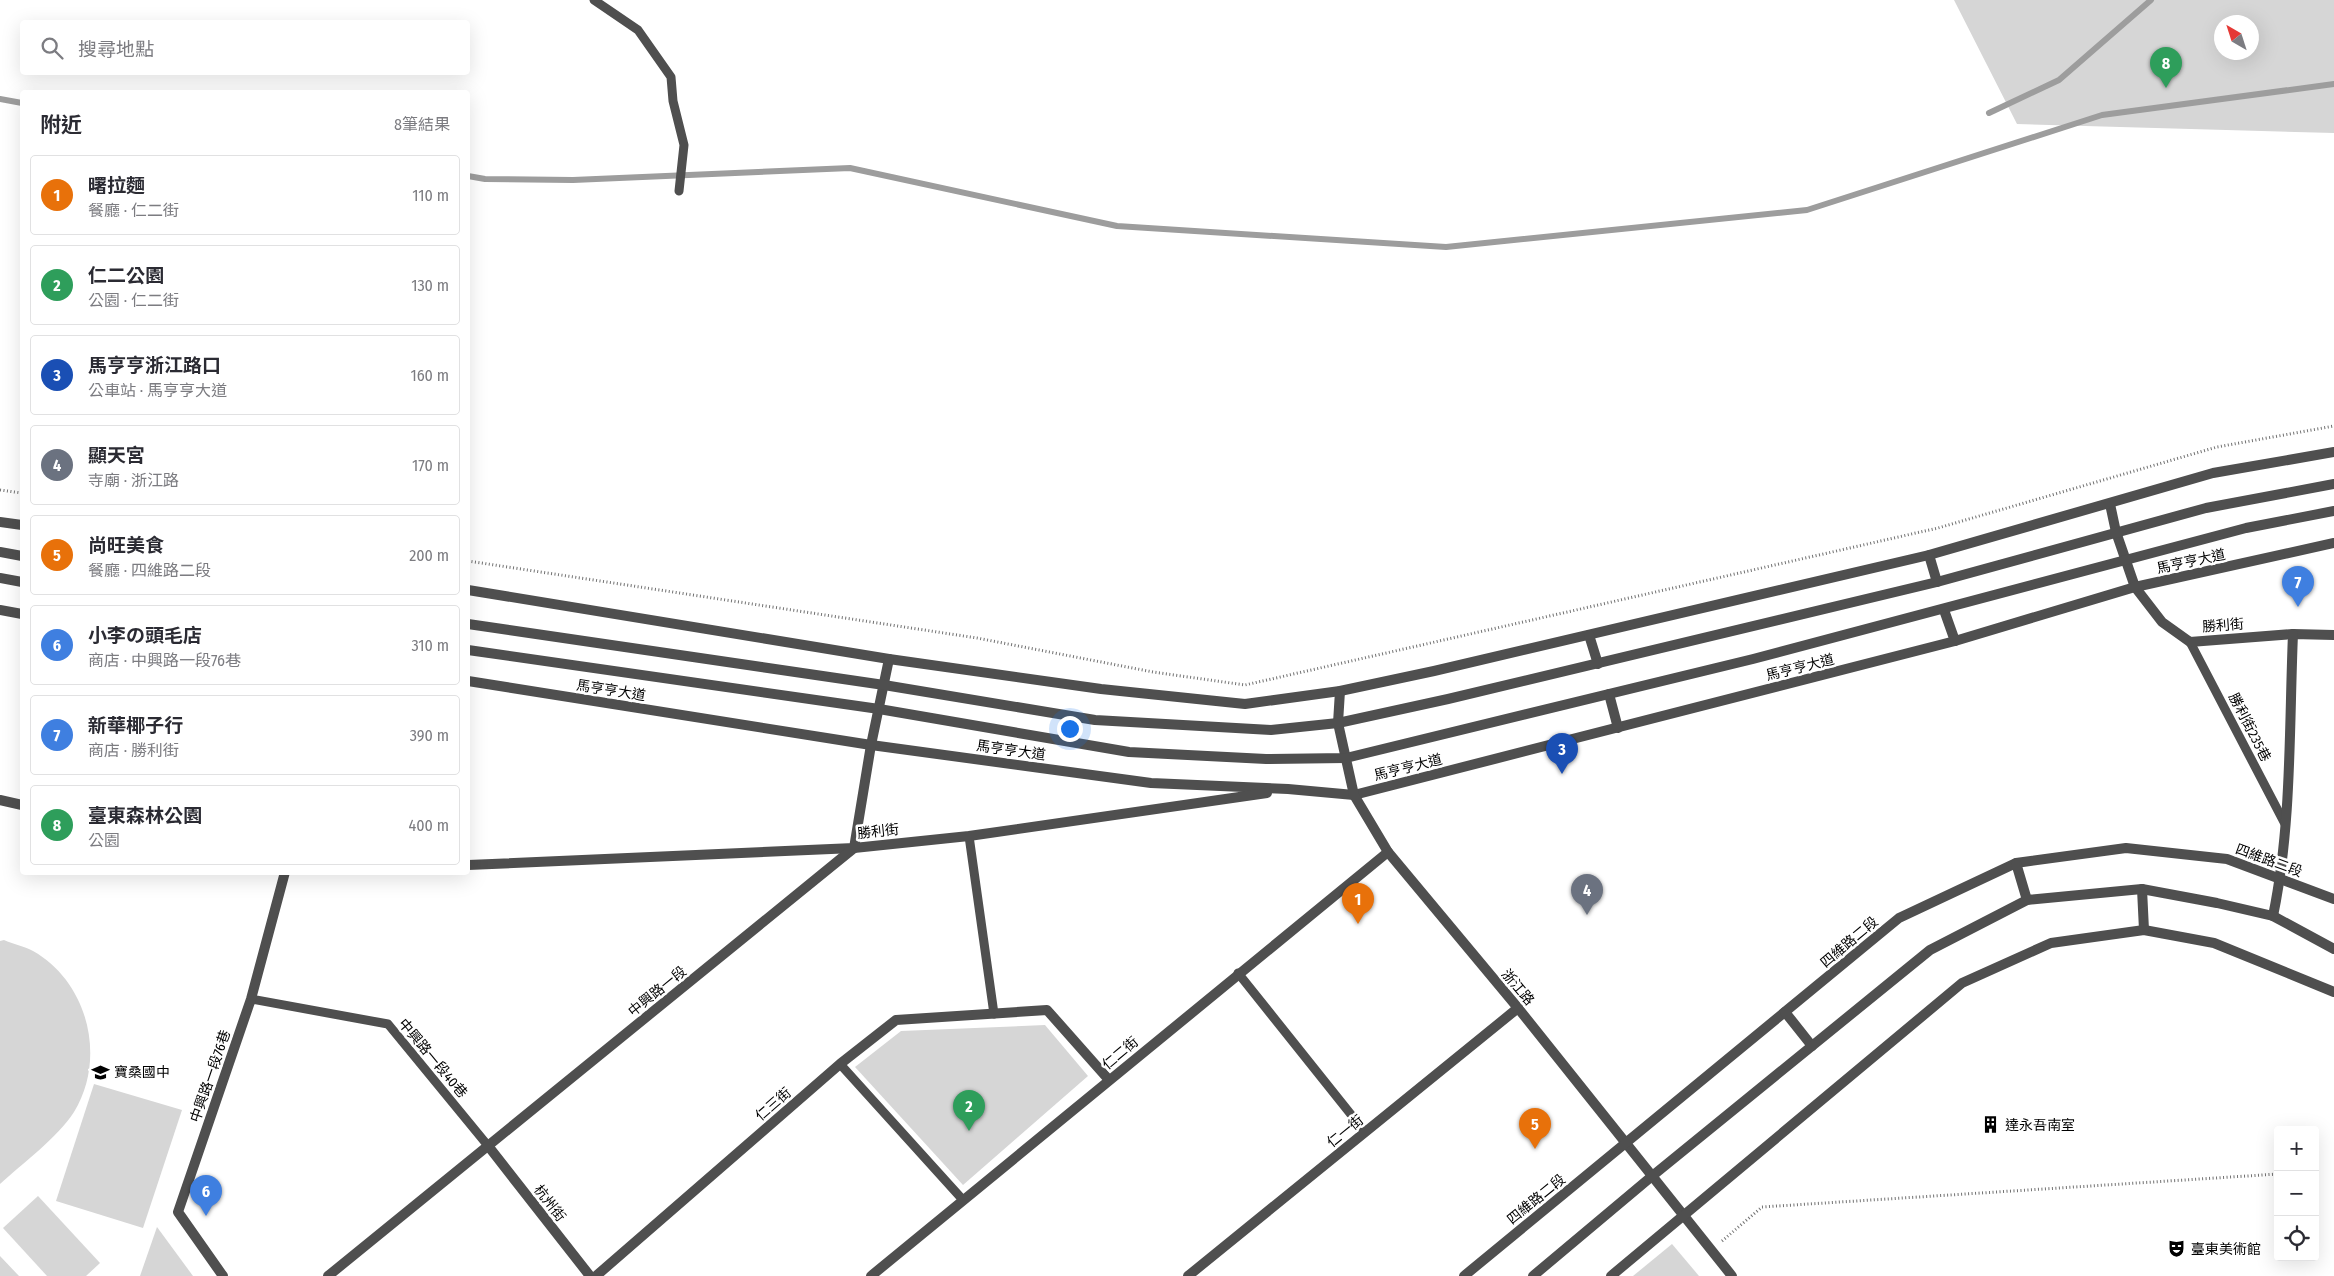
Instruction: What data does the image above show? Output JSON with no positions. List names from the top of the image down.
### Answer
{
  "streets": {
    "street": [
      "馬亨亨大道",
      "勝利街",
      "四維路二段",
      "浙江路",
      "中興路一段",
      "仁二街",
      "中興路一段76巷",
      "仁三街",
      "仁一街",
      "杭州街"
    ],
    "lane": ["勝利街235巷", "中興路一段40巷"]
  },
  "crossings": [
    ["馬亨亨大道", "勝利街"],
    ["馬亨亨大道", "浙江路"],
    ["勝利街", "勝利街235巷"],
    ["勝利街", "中興路一段"],
    ["四維路二段", "浙江路"],
    ["浙江路", "仁二街"],
    ["浙江路", "仁一街"],
    ["中興路一段", "中興路一段40巷"],
    ["中興路一段", "杭州街"],
    ["仁二街", "仁三街"],
    ["中興路一段40巷", "中興路一段76巷"],
    ["中興路一段40巷", "杭州街"]
  ],
  "places": {
    "school or university": ["寶桑國中"],
    "building": ["達永吾南室"],
    "theatre": ["臺東美術館"]
  },
  "north": "top left",
  "page": {
    "search": "搜尋地點",
    "pins": [
      "8",
      "7",
      "3",
      "4",
      "1",
      "2",
      "5",
      "6"
    ],
    "heading": ["附近", "8筆結果"],
    "list": [
      {
        "mark": "1",
        "name": "曙拉麵",
        "note": "餐廳 · 仁二街",
        "value": "110 m"
      },
      {
        "mark": "2",
        "name": "仁二公園",
        "note": "公園 · 仁二街",
        "value": "130 m"
      },
      {
        "mark": "3",
        "name": "馬亨亨浙江路口",
        "note": "公車站 · 馬亨亨大道",
        "value": "160 m"
      },
      {
        "mark": "4",
        "name": "顯天宮",
        "note": "寺廟 · 浙江路",
        "value": "170 m"
      },
      {
        "mark": "5",
        "name": "尚旺美食",
        "note": "餐廳 · 四維路二段",
        "value": "200 m"
      },
      {
        "mark": "6",
        "name": "小李の頭毛店",
        "note": "商店 · 中興路一段76巷",
        "value": "310 m"
      },
      {
        "mark": "7",
        "name": "新華椰子行",
        "note": "商店 · 勝利街",
        "value": "390 m"
      },
      {
        "mark": "8",
        "name": "臺東森林公園",
        "note": "公園",
        "value": "400 m"
      }
    ],
    "map_buttons": ["+", "−"]
  }
}
